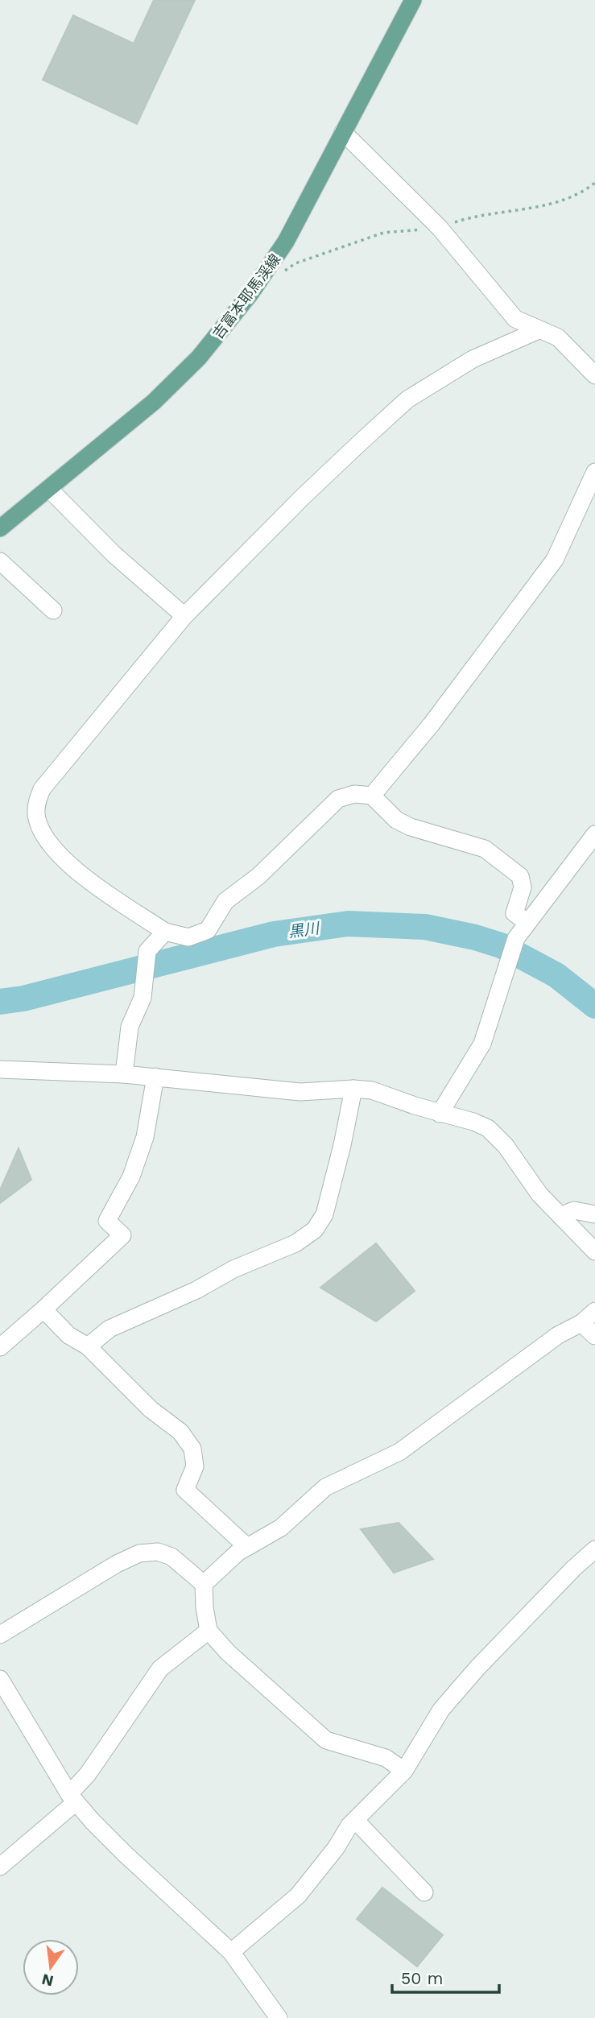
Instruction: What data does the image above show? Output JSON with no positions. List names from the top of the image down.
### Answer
{
  "streets": {
    "main road": ["吉富本耶馬渓線"]
  },
  "water": ["黒川"],
  "scale_bar": "50 m",
  "north": "bottom"
}
